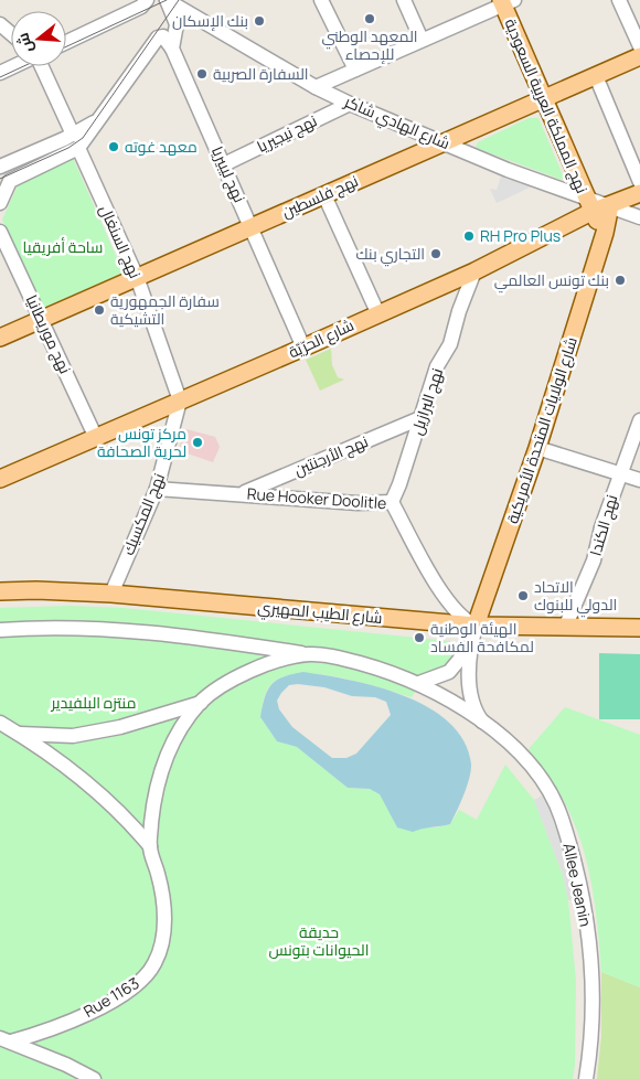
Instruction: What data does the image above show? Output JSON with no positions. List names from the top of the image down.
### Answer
{
  "streets": {
    "main road": [
      "نهج المملكة العربية السعودية",
      "نهج فلسطين",
      "شارع الحرّيّة",
      "شارع الولايات المتحدة الأمريكية",
      "شارع الطيب المهيري"
    ],
    "street": [
      "شارع الهادي شاكر",
      "نهج نيجيريا",
      "نهج ليبيريا",
      "نهج السنغال",
      "نهج موريطانيا",
      "نهج البرازيل",
      "نهج الأرجنتين",
      "Rue Hooker Doolitle",
      "نهج المكسيك",
      "نهج الكندا",
      "Allee Jeanin",
      "Rue 1163"
    ]
  },
  "crossings": [
    ["نهج المملكة العربية السعودية", "شارع الهادي شاكر"],
    ["نهج المملكة العربية السعودية", "نهج فلسطين"],
    ["نهج المملكة العربية السعودية", "شارع الحرّيّة"],
    ["شارع الهادي شاكر", "نهج نيجيريا"],
    ["شارع الهادي شاكر", "نهج فلسطين"],
    ["شارع الهادي شاكر", "شارع الحرّيّة"],
    ["نهج نيجيريا", "نهج ليبيريا"],
    ["نهج ليبيريا", "نهج فلسطين"],
    ["نهج ليبيريا", "شارع الحرّيّة"],
    ["نهج فلسطين", "نهج السنغال"],
    ["نهج فلسطين", "نهج موريطانيا"],
    ["نهج السنغال", "شارع الحرّيّة"],
    ["نهج السنغال", "نهج المكسيك"],
    ["نهج موريطانيا", "شارع الحرّيّة"],
    ["شارع الحرّيّة", "نهج البرازيل"],
    ["شارع الحرّيّة", "شارع الولايات المتحدة الأمريكية"],
    ["شارع الحرّيّة", "نهج المكسيك"],
    ["نهج البرازيل", "نهج الأرجنتين"],
    ["نهج البرازيل", "Rue Hooker Doolitle"],
    ["شارع الولايات المتحدة الأمريكية", "Rue Hooker Doolitle"],
    ["شارع الولايات المتحدة الأمريكية", "شارع الطيب المهيري"],
    ["نهج الأرجنتين", "Rue Hooker Doolitle"],
    ["Rue Hooker Doolitle", "نهج المكسيك"],
    ["Rue Hooker Doolitle", "شارع الطيب المهيري"],
    ["نهج المكسيك", "شارع الطيب المهيري"],
    ["نهج الكندا", "شارع الطيب المهيري"]
  ],
  "parks": ["ساحة أفريقيا", "منتزه البلفيدير", "حديقة الحيوانات بتونس"],
  "places": [
    "المعهد الوطني للإحصاء",
    "بنك الإسكان",
    "السفارة الصربية",
    "معهد غوته",
    "RH Pro Plus",
    "التجاري بنك",
    "بنك تونس العالمي",
    "سفارة الجمهورية التشيكية",
    "مركز تونس لحرية الصحافة",
    "الاتحاد الدولي للبنوك",
    "الهيئة الوطنية لمكافحة الفساد"
  ],
  "north": "left"
}
